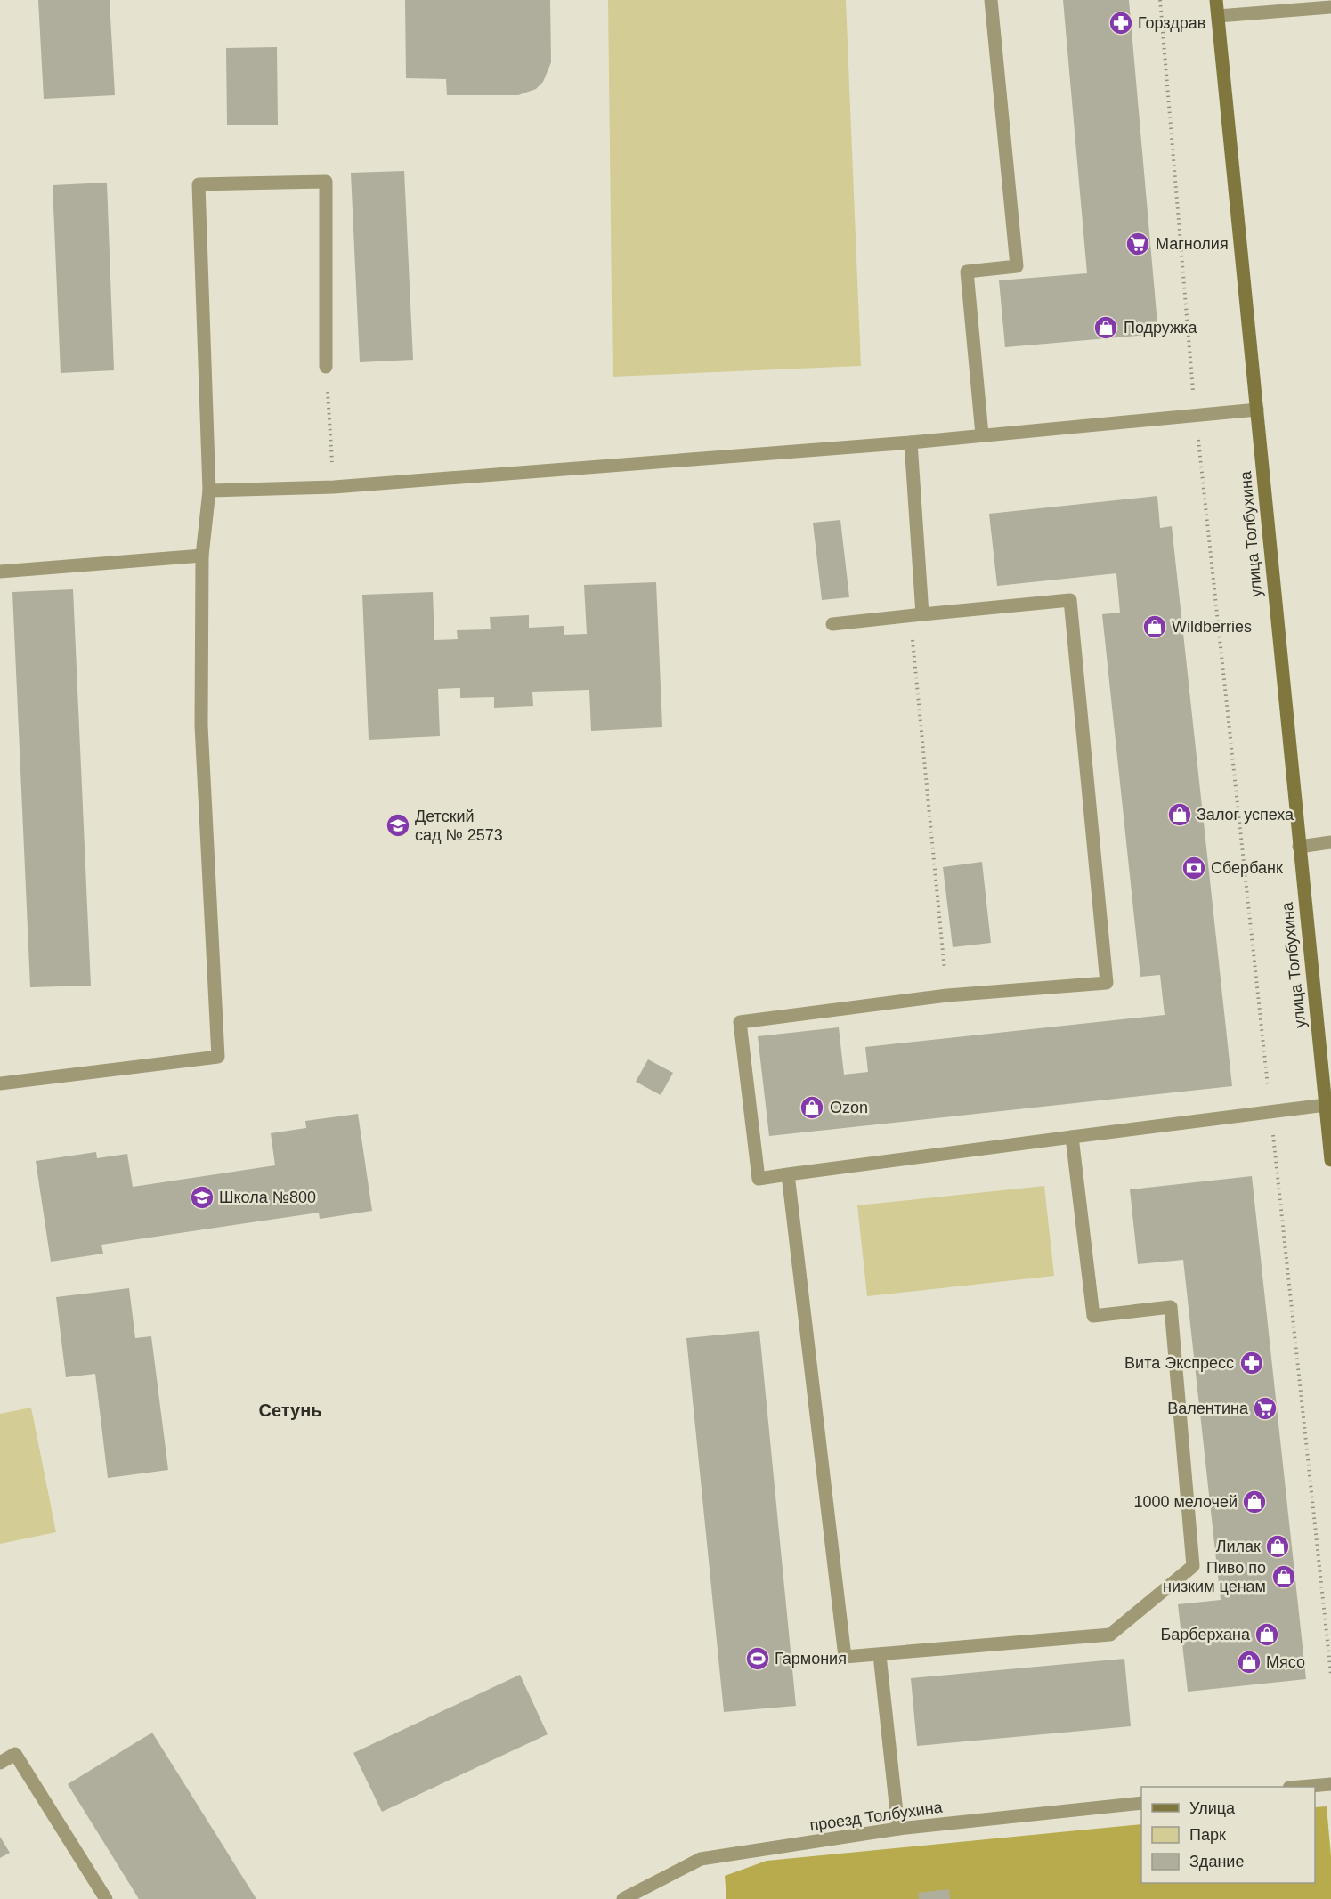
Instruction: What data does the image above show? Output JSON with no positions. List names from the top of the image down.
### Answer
{
  "streets": {
    "main road": ["улица Толбухина"],
    "street": ["проезд Толбухина"]
  },
  "districts": ["Сетунь"],
  "places": {
    "pharmacy": ["Горздрав", "Вита Экспресс"],
    "supermarket": ["Магнолия", "Валентина"],
    "shop": [
      "Подружка",
      "Wildberries",
      "Залог успеха",
      "Ozon",
      "1000 мелочей",
      "Лилак",
      "Пиво по низким ценам",
      "Барберхана",
      "Мясо"
    ],
    "school or university": ["Детский сад № 2573", "Школа №800"],
    "bank": ["Сбербанк"],
    "sports": ["Гармония"]
  },
  "legend": ["Улица", "Парк", "Здание"]
}
